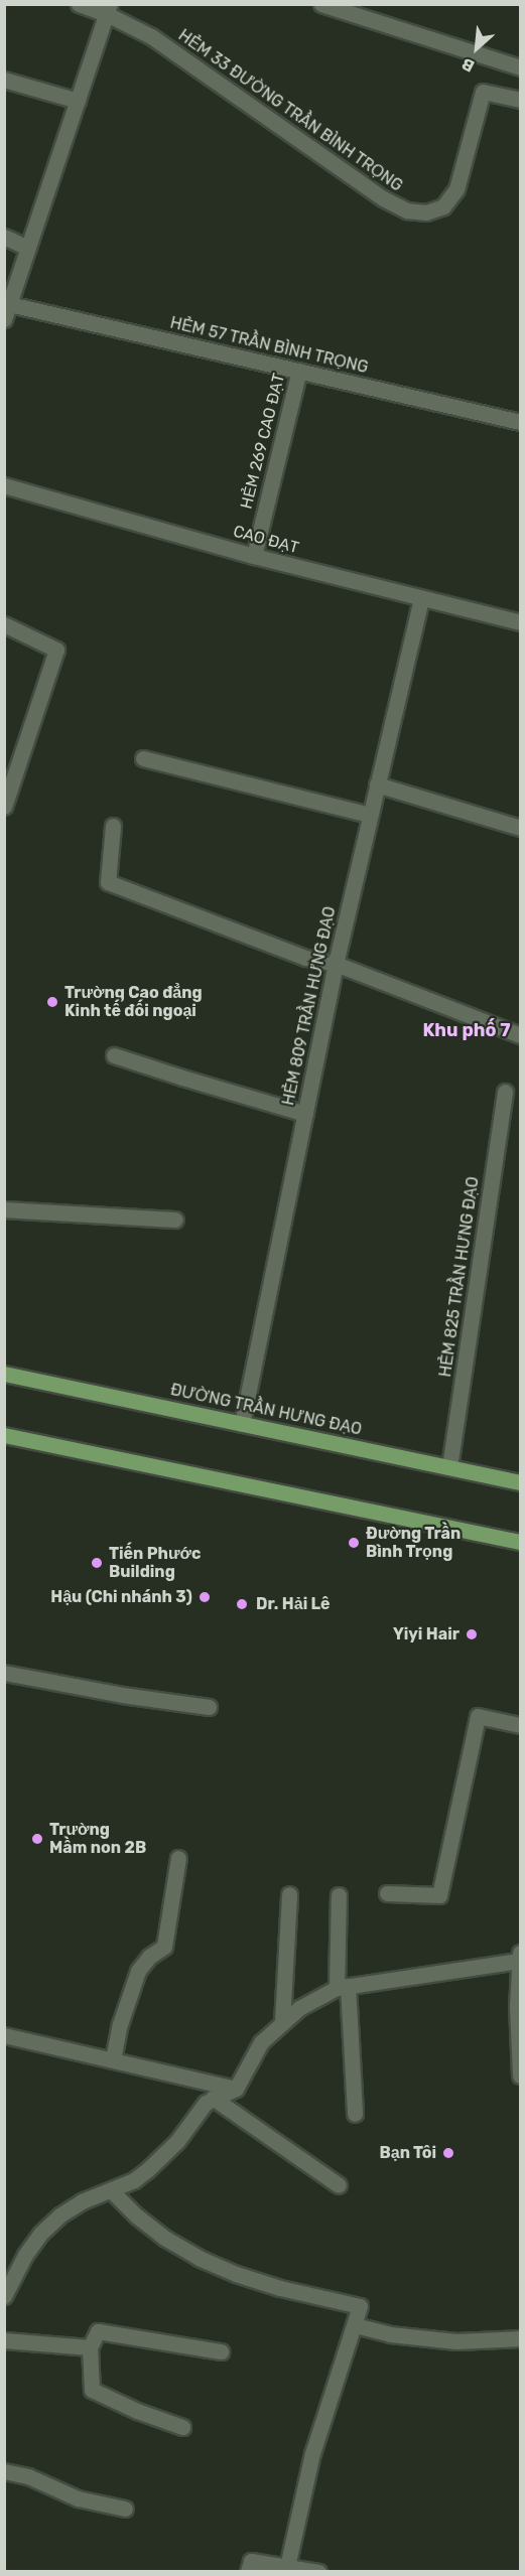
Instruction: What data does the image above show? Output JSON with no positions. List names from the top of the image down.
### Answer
{
  "streets": {
    "main road": ["ĐƯỜNG TRẦN HƯNG ĐẠO"],
    "street": [
      "HẺM 33 ĐƯỜNG TRẦN BÌNH TRỌNG",
      "HẺM 57 TRẦN BÌNH TRỌNG",
      "HẺM 269 CAO ĐẠT",
      "CAO ĐẠT",
      "HẺM 809 TRẦN HƯNG ĐẠO",
      "HẺM 825 TRẦN HƯNG ĐẠO"
    ]
  },
  "crossings": [
    ["HẺM 57 TRẦN BÌNH TRỌNG", "HẺM 269 CAO ĐẠT"],
    ["HẺM 269 CAO ĐẠT", "CAO ĐẠT"],
    ["CAO ĐẠT", "HẺM 809 TRẦN HƯNG ĐẠO"],
    ["HẺM 809 TRẦN HƯNG ĐẠO", "ĐƯỜNG TRẦN HƯNG ĐẠO"],
    ["HẺM 825 TRẦN HƯNG ĐẠO", "ĐƯỜNG TRẦN HƯNG ĐẠO"]
  ],
  "districts": ["Khu phố 7"],
  "places": [
    "Trường Cao đẳng Kinh tế đối ngoại",
    "Đường Trần Bình Trọng",
    "Tiến Phước Building",
    "Hậu (Chi nhánh 3)",
    "Dr. Hải Lê",
    "Yiyi Hair",
    "Trường Mầm non 2B",
    "Bạn Tôi"
  ],
  "north": "bottom left"
}
